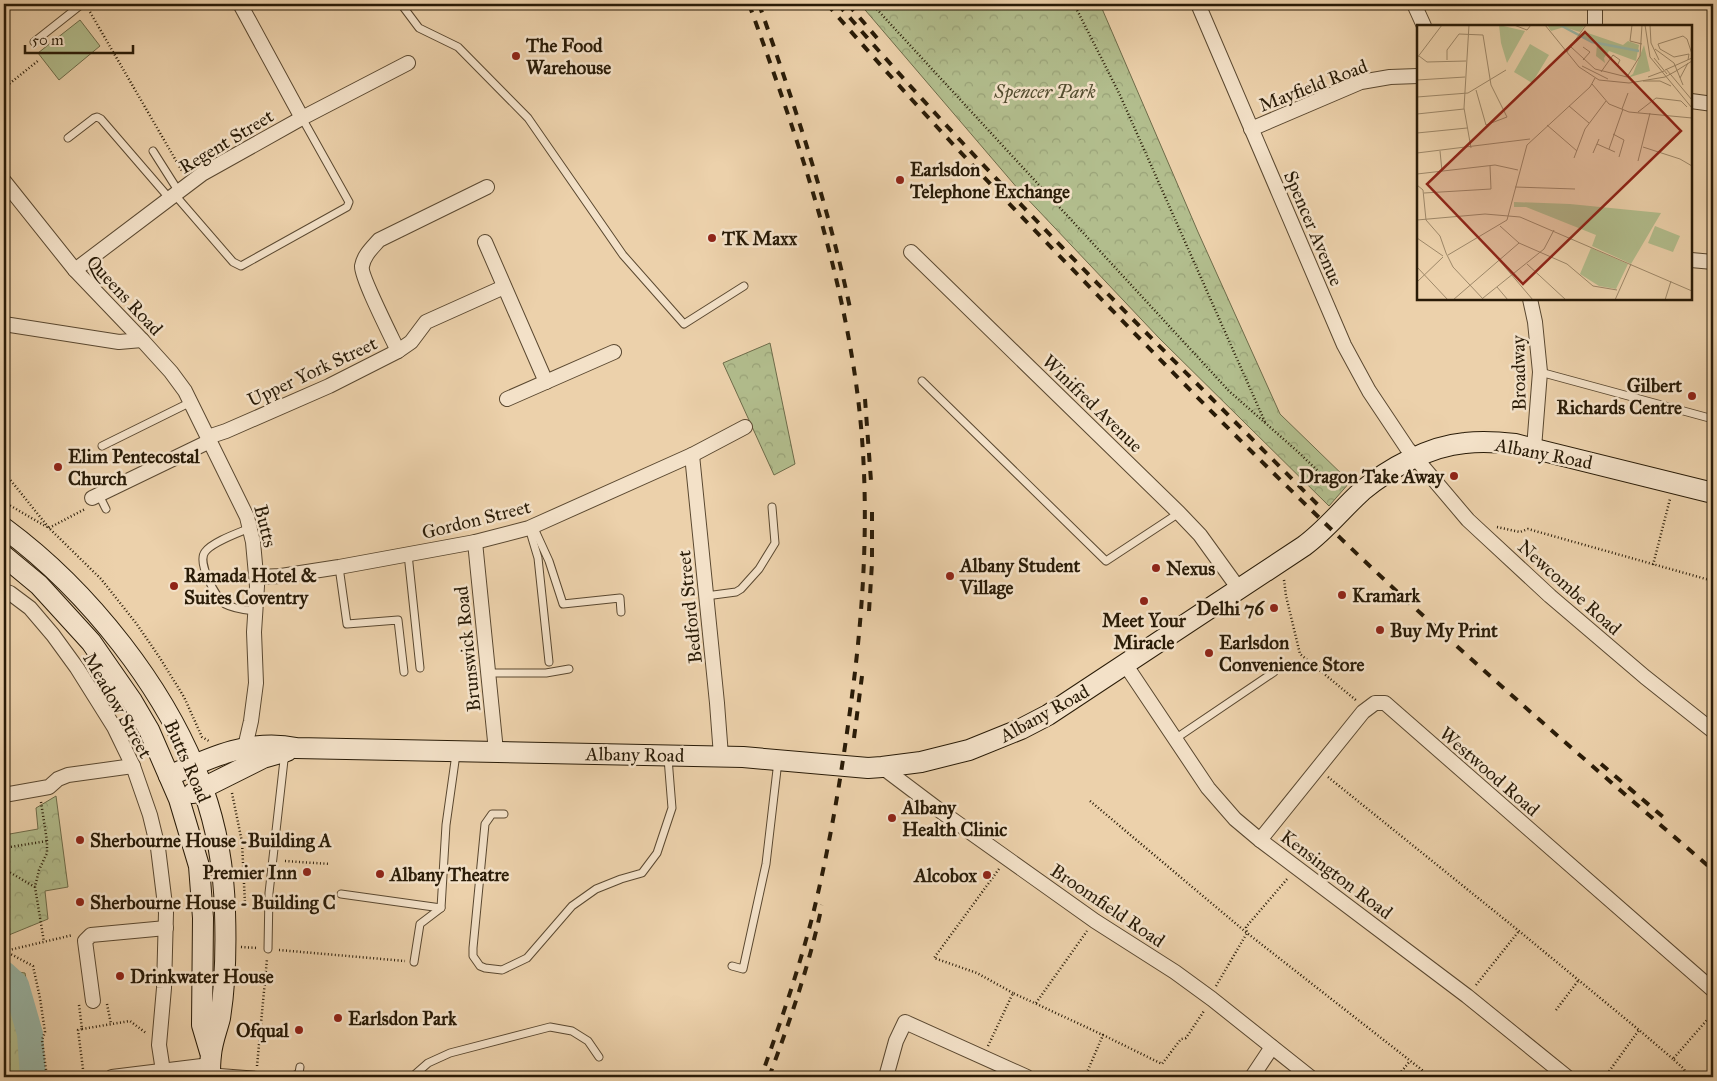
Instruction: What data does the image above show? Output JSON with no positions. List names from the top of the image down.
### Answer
{
  "streets": {
    "street": [
      "Mayfield Road",
      "Regent Street",
      "Spencer Avenue",
      "Queens Road",
      "Upper York Street",
      "Broadway",
      "Winifred Avenue",
      "Albany Road",
      "Gordon Street",
      "Butts",
      "Newcombe Road",
      "Bedford Street",
      "Brunswick Road",
      "Meadow Street",
      "Butts Road",
      "Westwood Road",
      "Kensington Road",
      "Broomfield Road"
    ]
  },
  "crossings": [
    ["Mayfield Road", "Spencer Avenue"],
    ["Regent Street", "Queens Road"],
    ["Spencer Avenue", "Albany Road"],
    ["Spencer Avenue", "Newcombe Road"],
    ["Queens Road", "Upper York Street"],
    ["Queens Road", "Butts"],
    ["Upper York Street", "Butts"],
    ["Broadway", "Albany Road"],
    ["Winifred Avenue", "Albany Road"],
    ["Albany Road", "Butts"],
    ["Albany Road", "Newcombe Road"],
    ["Albany Road", "Bedford Street"],
    ["Albany Road", "Brunswick Road"],
    ["Albany Road", "Butts Road"],
    ["Albany Road", "Kensington Road"],
    ["Albany Road", "Broomfield Road"],
    ["Gordon Street", "Butts"],
    ["Gordon Street", "Bedford Street"],
    ["Gordon Street", "Brunswick Road"]
  ],
  "parks": ["Spencer Park"],
  "places": [
    "The Food Warehouse",
    "Earlsdon Telephone Exchange",
    "TK Maxx",
    "Gilbert Richards Centre",
    "Elim Pentecostal Church",
    "Dragon Take Away",
    "Nexus",
    "Albany Student Village",
    "Ramada Hotel & Suites Coventry",
    "Kramark",
    "Meet Your Miracle",
    "Delhi 76",
    "Buy My Print",
    "Earlsdon Convenience Store",
    "Albany Health Clinic",
    "Sherbourne House -Building A",
    "Premier Inn",
    "Albany Theatre",
    "Alcobox",
    "Sherbourne House - Building C",
    "Drinkwater House",
    "Earlsdon Park",
    "Ofqual"
  ],
  "scale_bar": "50 m"
}
